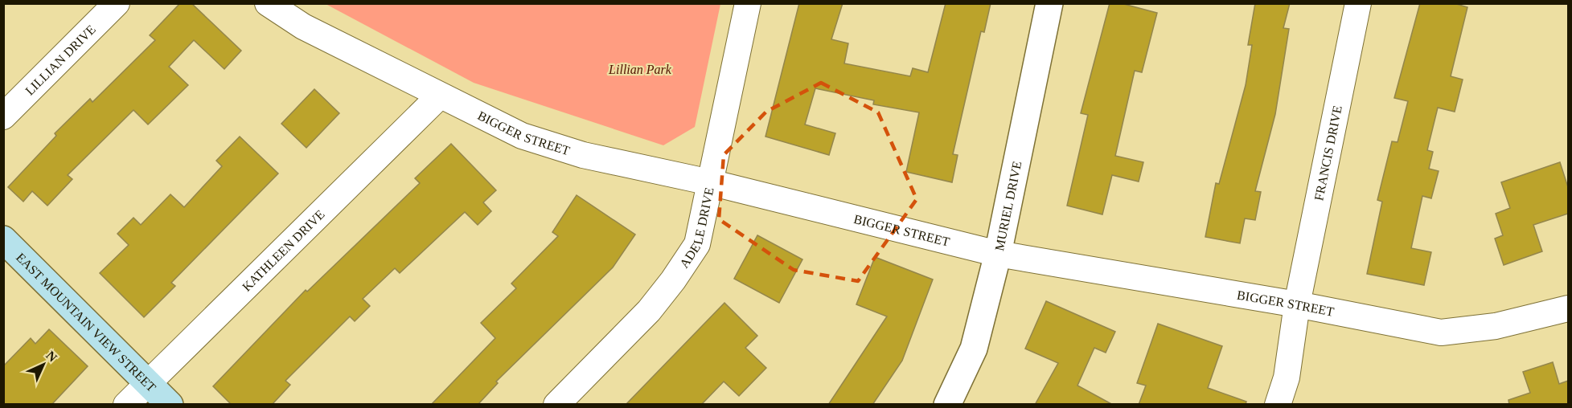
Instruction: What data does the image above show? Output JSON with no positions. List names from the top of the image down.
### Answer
{
  "streets": {
    "main road": ["EAST MOUNTAIN VIEW STREET"],
    "street": [
      "LILLIAN DRIVE",
      "BIGGER STREET",
      "FRANCIS DRIVE",
      "MURIEL DRIVE",
      "ADELE DRIVE",
      "KATHLEEN DRIVE"
    ]
  },
  "crossings": [
    ["BIGGER STREET", "FRANCIS DRIVE"],
    ["BIGGER STREET", "MURIEL DRIVE"],
    ["BIGGER STREET", "ADELE DRIVE"],
    ["BIGGER STREET", "KATHLEEN DRIVE"],
    ["KATHLEEN DRIVE", "EAST MOUNTAIN VIEW STREET"]
  ],
  "parks": ["Lillian Park"],
  "north": "top right"
}
